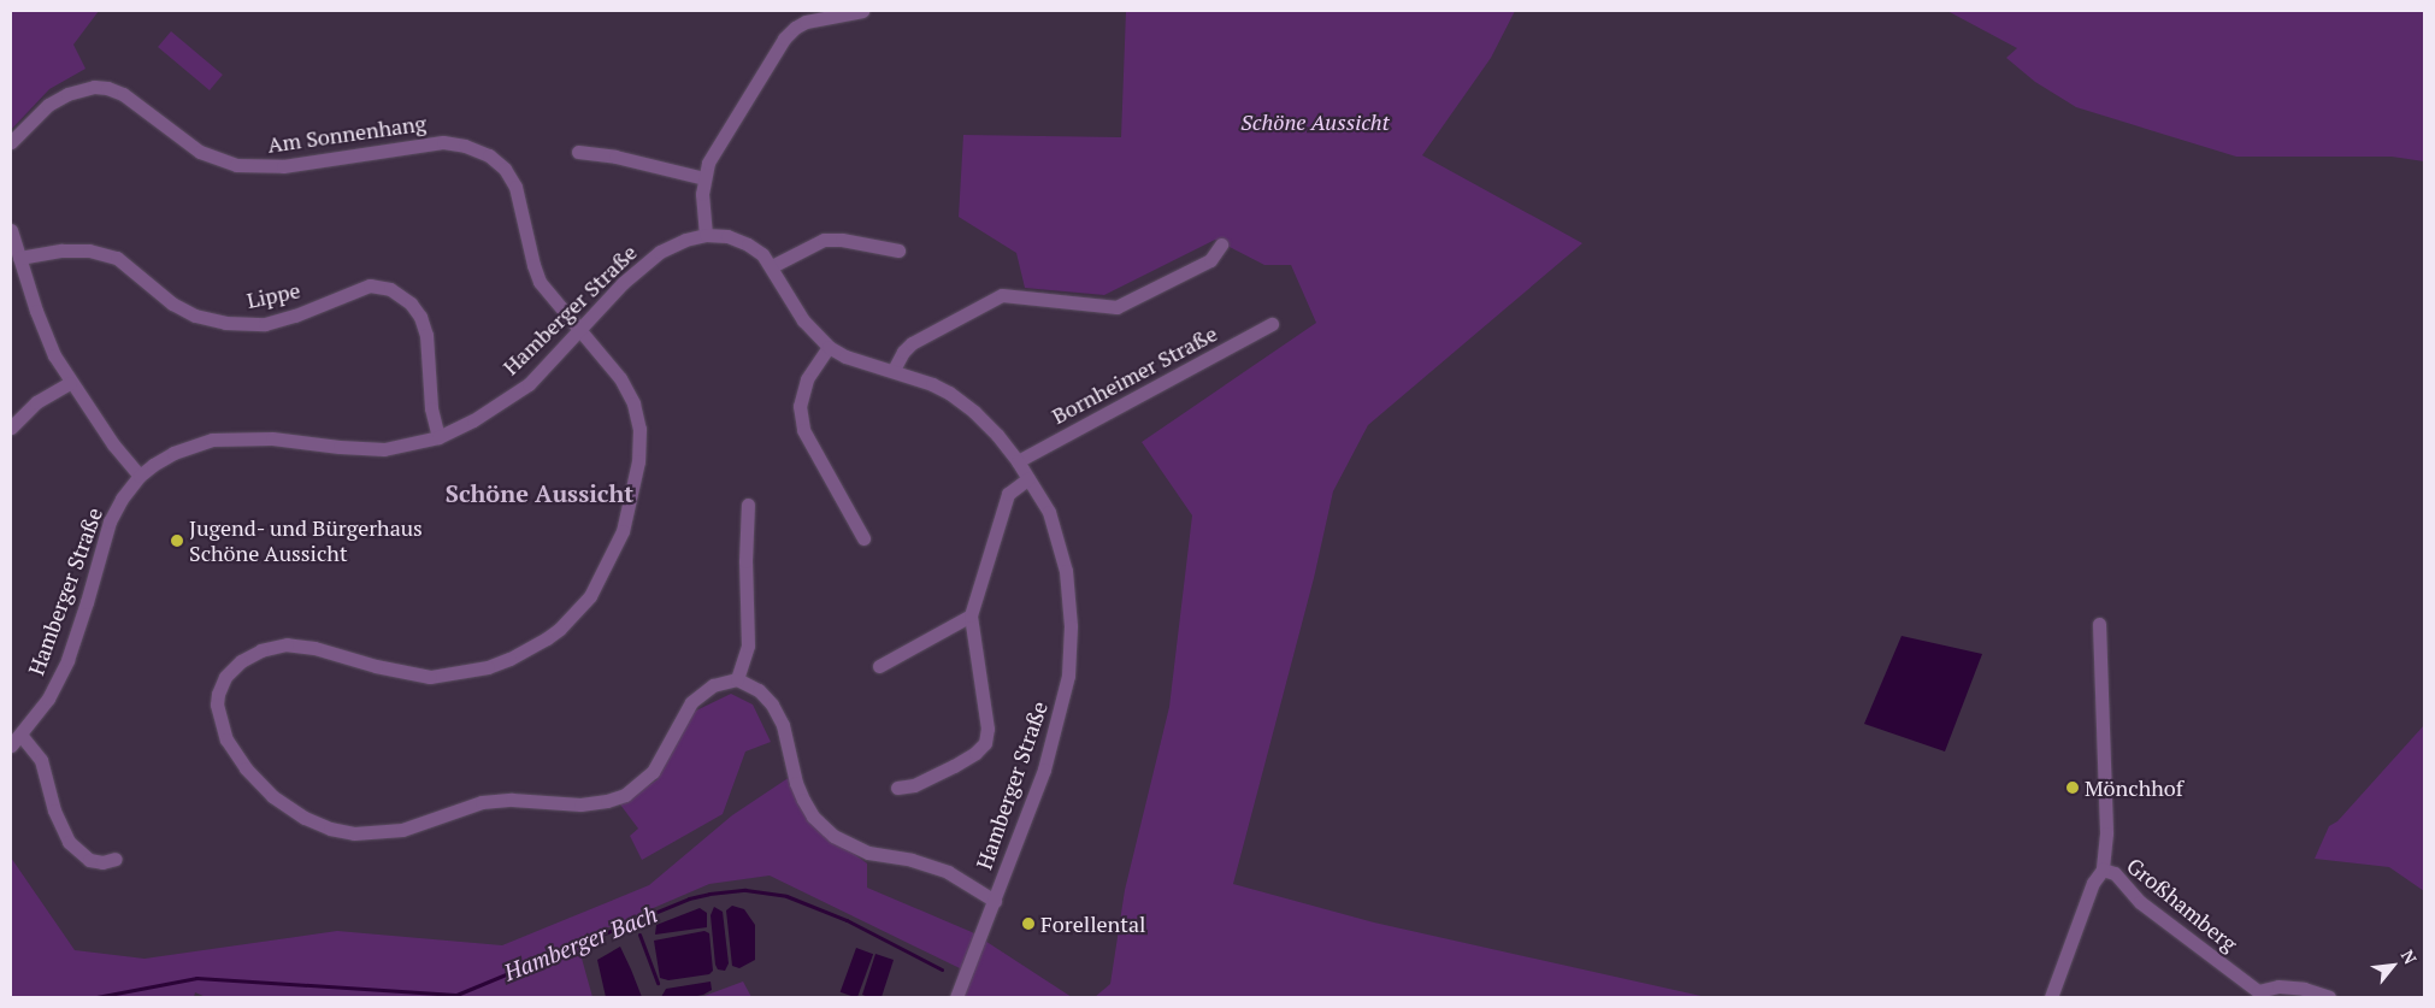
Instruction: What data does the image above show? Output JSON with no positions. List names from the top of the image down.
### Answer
{
  "streets": {
    "street": [
      "Am Sonnenhang",
      "Lippe",
      "Hamberger Straße",
      "Bornheimer Straße",
      "Großhamberg"
    ]
  },
  "crossings": [
    ["Am Sonnenhang", "Hamberger Straße"],
    ["Lippe", "Hamberger Straße"],
    ["Hamberger Straße", "Bornheimer Straße"]
  ],
  "districts": ["Schöne Aussicht"],
  "water": ["Hamberger Bach"],
  "parks": ["Schöne Aussicht"],
  "places": ["Jugend- und Bürgerhaus Schöne Aussicht", "Mönchhof", "Forellental"],
  "north": "top right"
}
